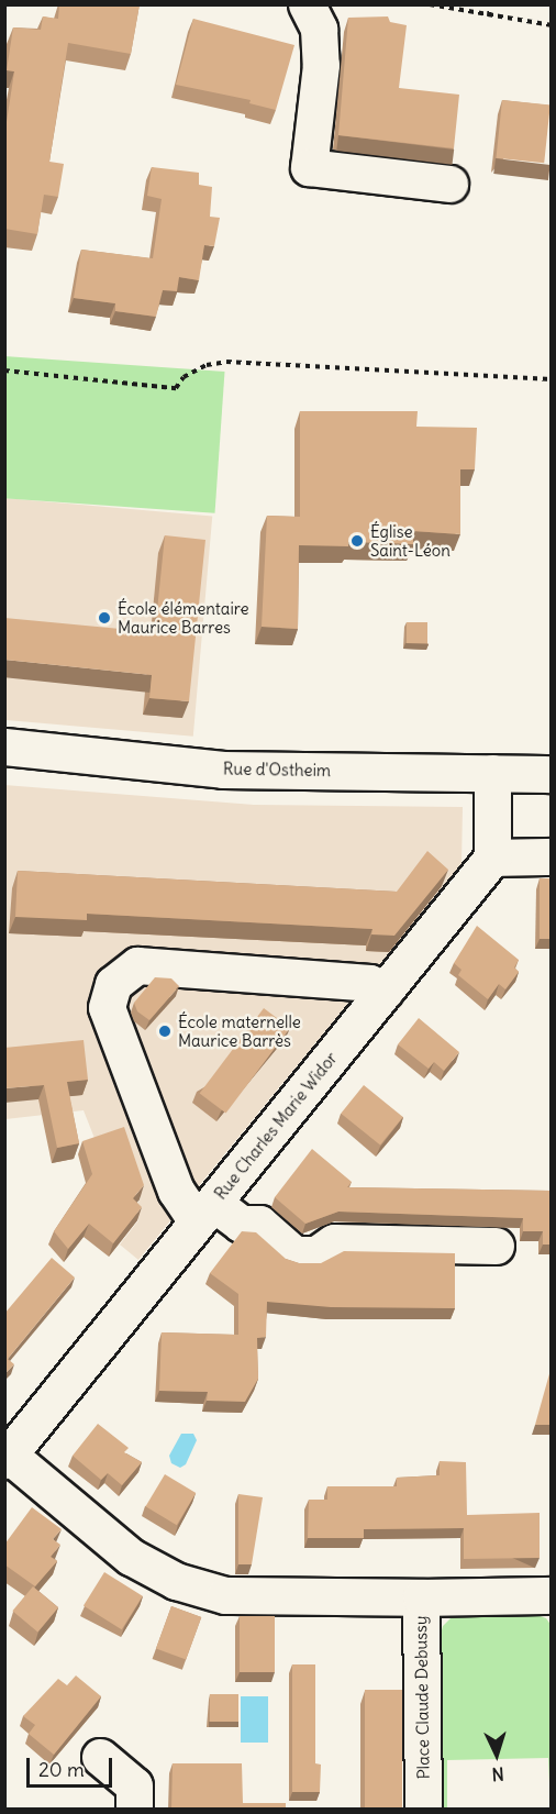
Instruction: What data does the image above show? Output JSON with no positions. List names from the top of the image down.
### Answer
{
  "streets": {
    "street": ["Rue d'Ostheim", "Rue Charles Marie Widor", "Place Claude Debussy"]
  },
  "places": ["Église Saint-Léon", "École élémentaire Maurice Barres", "École maternelle Maurice Barrès"],
  "scale_bar": "20 m",
  "north": "bottom"
}
